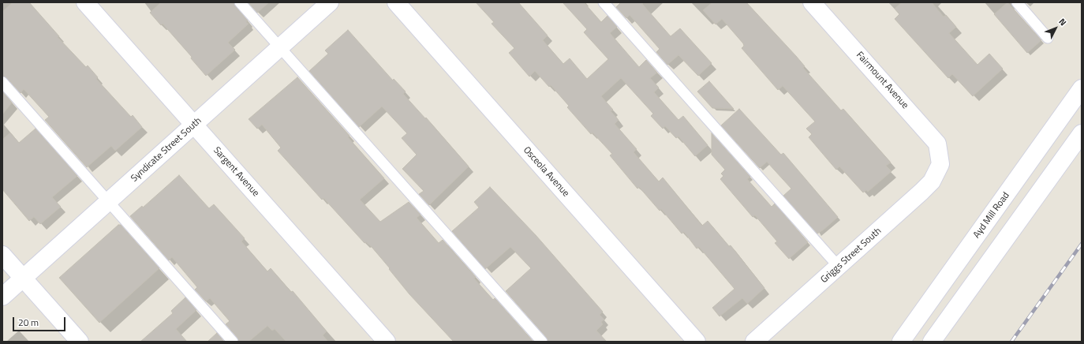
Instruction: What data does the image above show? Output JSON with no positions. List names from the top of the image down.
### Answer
{
  "streets": {
    "street": [
      "Fairmount Avenue",
      "Syndicate Street South",
      "Sargent Avenue",
      "Osceola Avenue",
      "Ayd Mill Road",
      "Griggs Street South"
    ]
  },
  "crossings": [
    ["Fairmount Avenue", "Griggs Street South"],
    ["Syndicate Street South", "Sargent Avenue"]
  ],
  "scale_bar": "20 m",
  "north": "top right"
}
